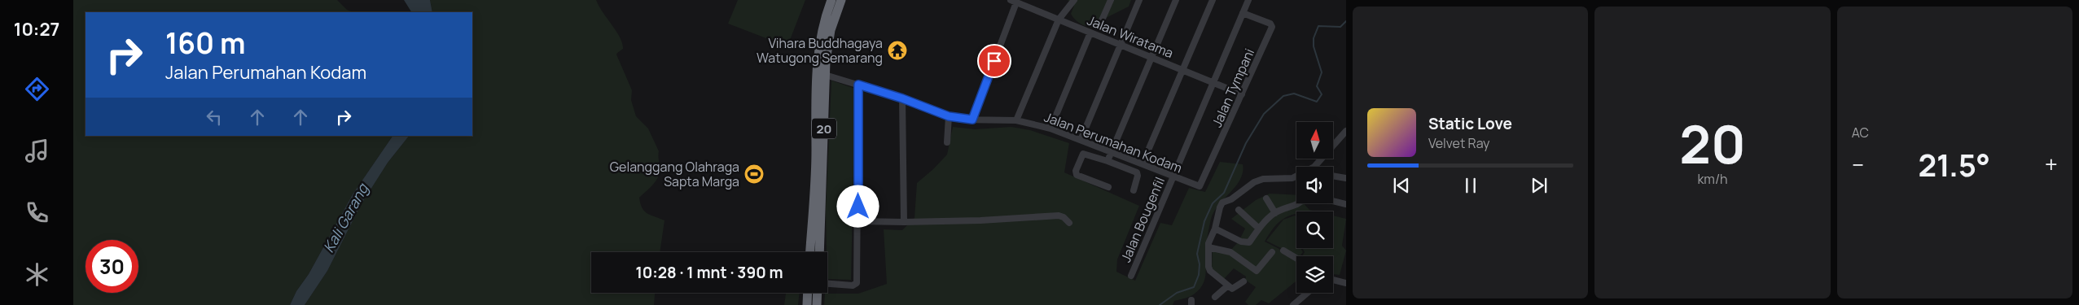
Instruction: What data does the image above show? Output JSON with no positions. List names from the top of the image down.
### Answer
{
  "streets": {
    "highway": ["20"],
    "street": [
      "Jalan Wiratama",
      "Jalan Tympani",
      "Jalan Perumahan Kodam",
      "Jalan Bougenfil"
    ]
  },
  "crossings": [
    ["Jalan Wiratama", "Jalan Tympani"],
    ["Jalan Wiratama", "Jalan Bougenfil"],
    ["Jalan Tympani", "Jalan Perumahan Kodam"],
    ["Jalan Tympani", "Jalan Bougenfil"],
    ["20", "Jalan Perumahan Kodam"],
    ["Jalan Perumahan Kodam", "Jalan Bougenfil"]
  ],
  "water": ["Kali Garang"],
  "places": {
    "temple": ["Vihara Buddhagaya Watugong Semarang"],
    "sports": ["Gelanggang Olahraga Sapta Marga"]
  },
  "north": "top",
  "page": {
    "tabs": "10:27",
    "tile": [
      ["20", "km/h"],
      "AC"
    ],
    "turn": ["160 m", "Jalan Perumahan Kodam"],
    "song": ["Static Love", "Velvet Ray"],
    "heat": ["−", "21.5°", "+"],
    "limit": "30",
    "trip": "10:28 · 1 mnt · 390 m"
  }
}
